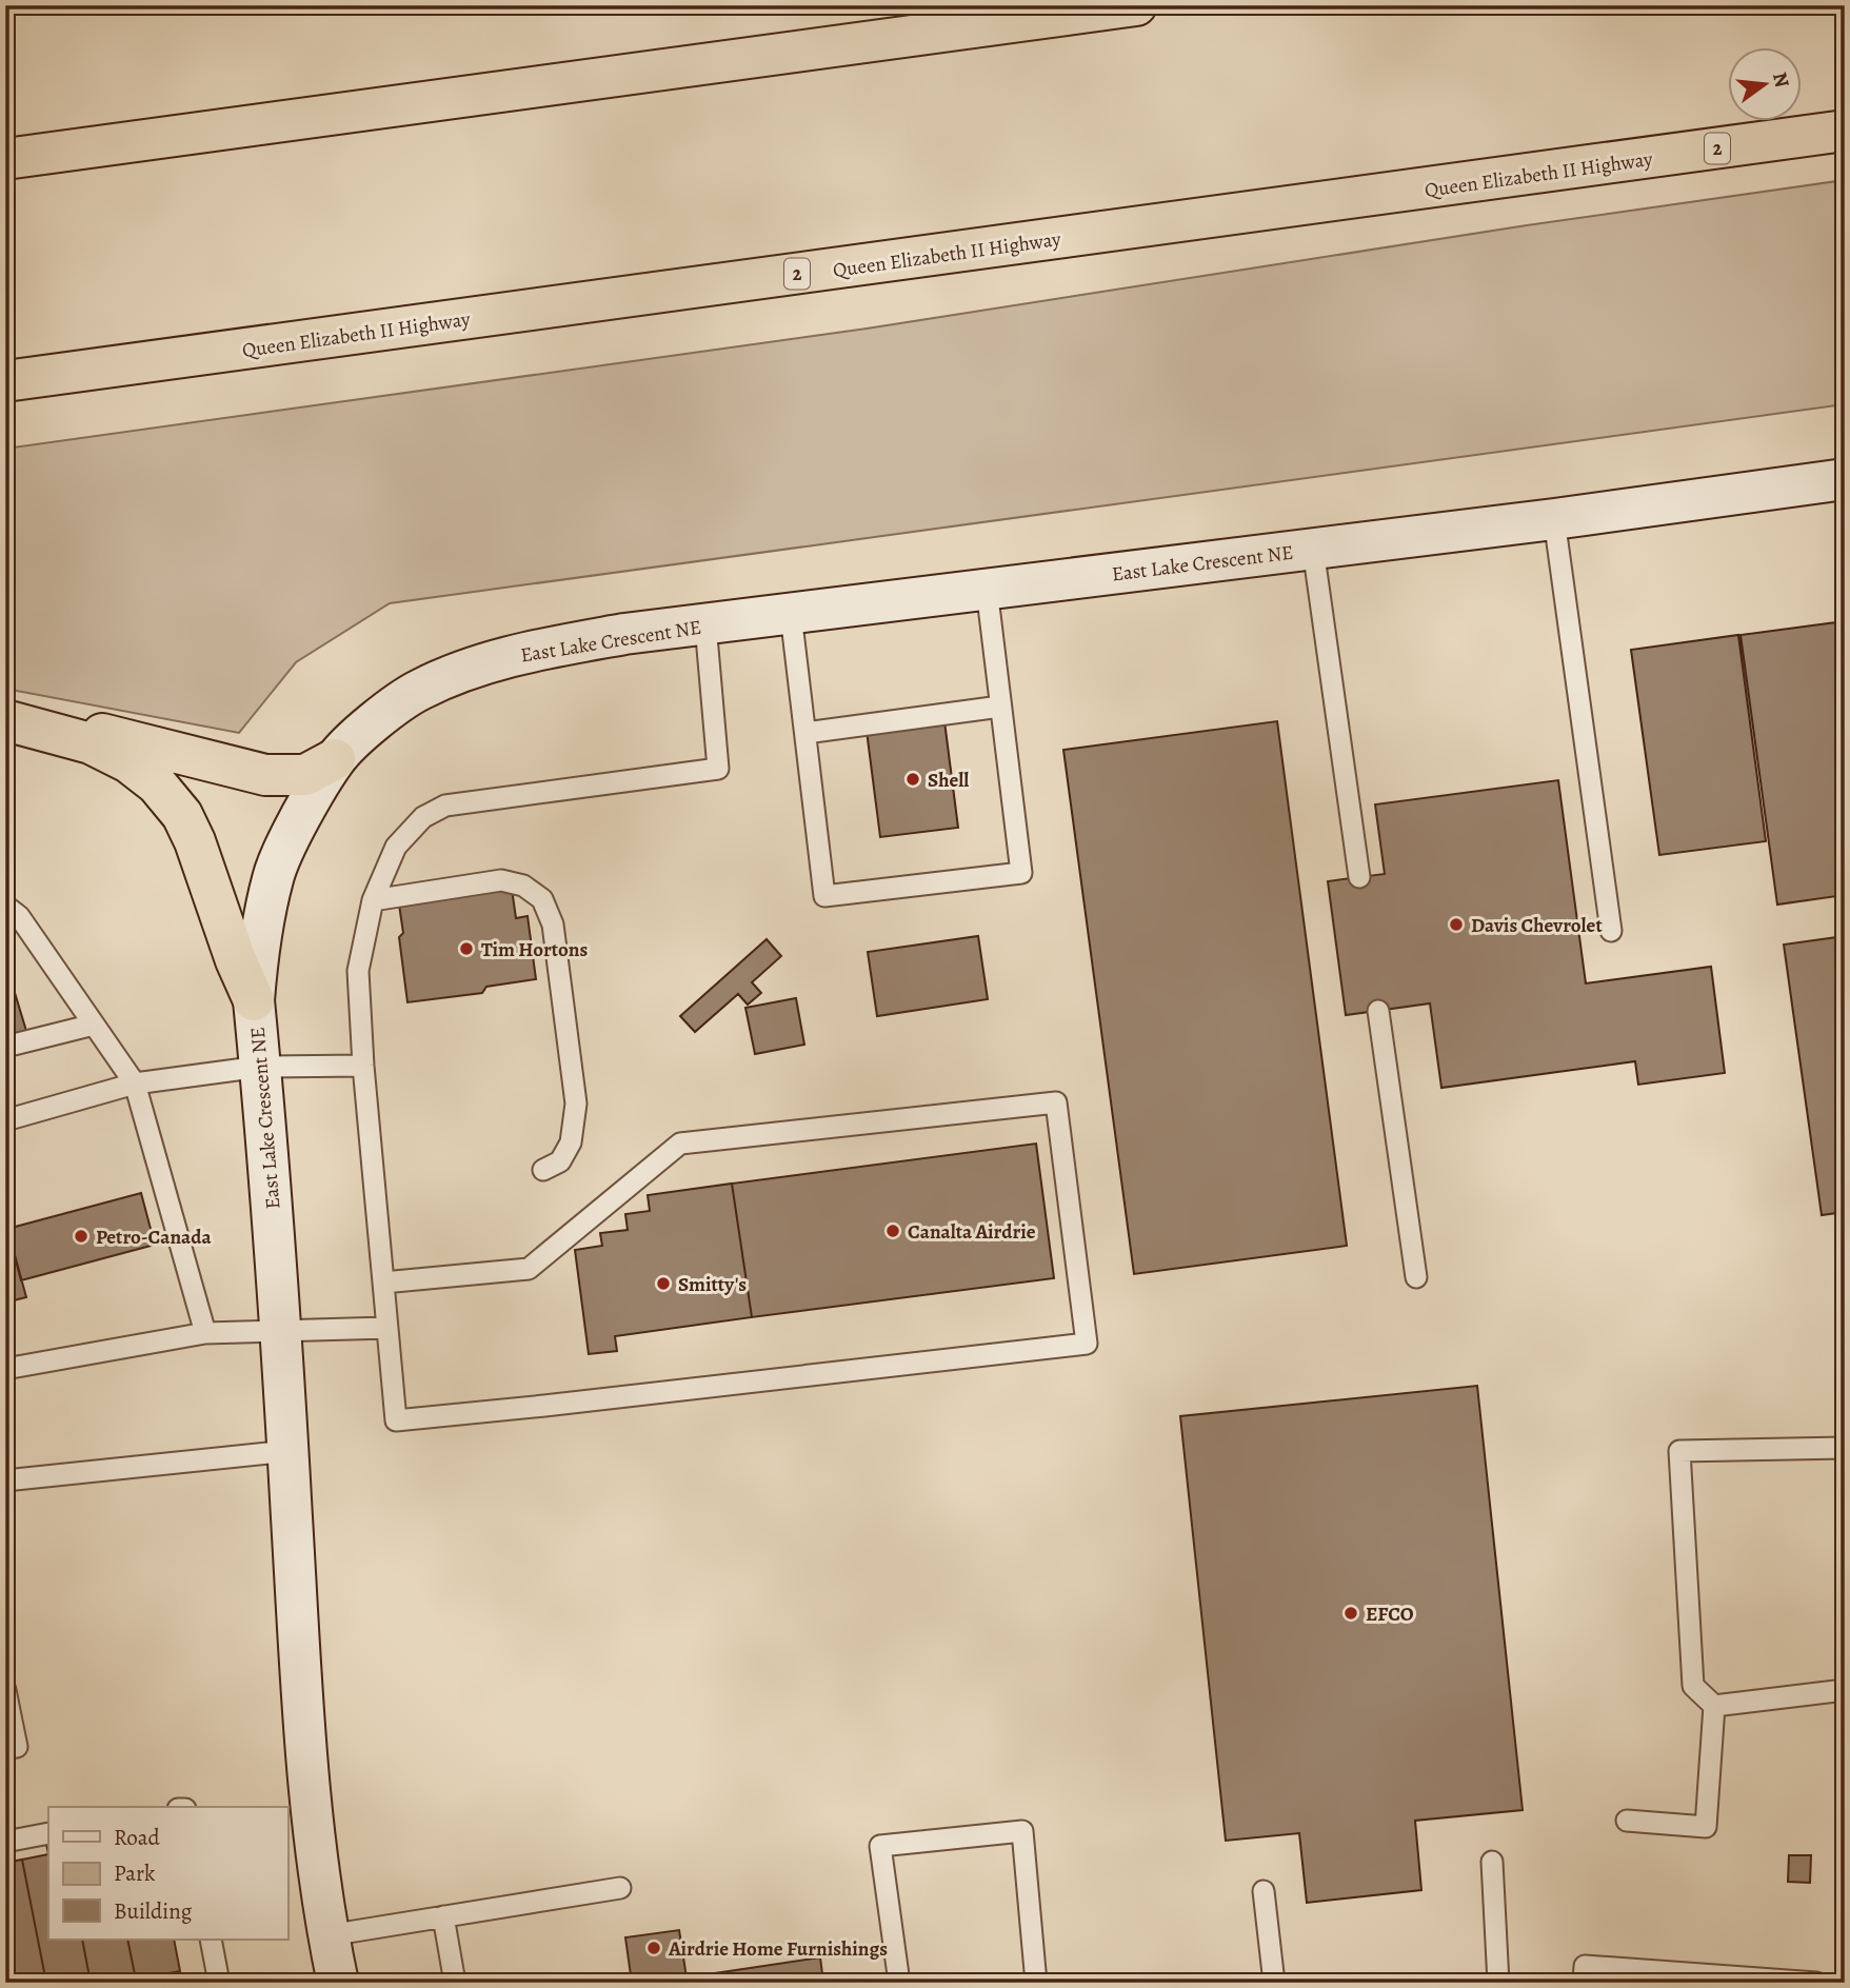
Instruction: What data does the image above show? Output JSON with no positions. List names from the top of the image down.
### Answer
{
  "streets": {
    "highway": ["2", "Queen Elizabeth II Highway"],
    "street": ["East Lake Crescent NE"]
  },
  "places": [
    "Shell",
    "Davis Chevrolet",
    "Tim Hortons",
    "Canalta Airdrie",
    "Petro-Canada",
    "Smitty's",
    "EFCO",
    "Airdrie Home Furnishings"
  ],
  "legend": ["Road", "Park", "Building"],
  "north": "right"
}
